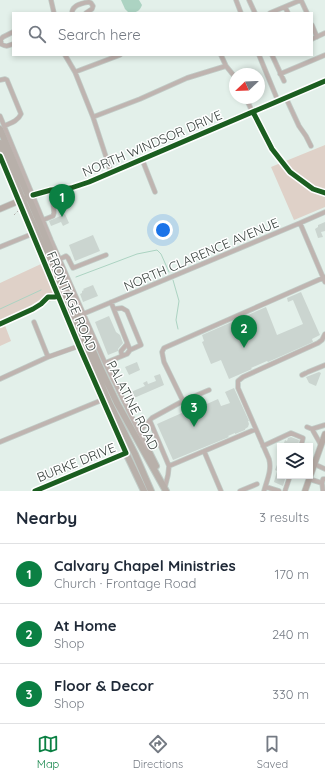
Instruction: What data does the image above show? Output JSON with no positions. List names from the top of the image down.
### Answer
{
  "streets": {
    "highway": ["PALATINE ROAD"],
    "main road": ["NORTH WINDSOR DRIVE"],
    "street": ["NORTH CLARENCE AVENUE", "FRONTAGE ROAD", "BURKE DRIVE"]
  },
  "crossings": [
    ["NORTH WINDSOR DRIVE", "FRONTAGE ROAD"],
    ["NORTH WINDSOR DRIVE", "PALATINE ROAD"],
    ["NORTH CLARENCE AVENUE", "FRONTAGE ROAD"],
    ["FRONTAGE ROAD", "PALATINE ROAD"],
    ["FRONTAGE ROAD", "BURKE DRIVE"]
  ],
  "north": "bottom left",
  "page": {
    "search": "Search here",
    "pins": ["1", "2", "3"],
    "heading": ["Nearby", "3 results"],
    "list": [
      {
        "mark": "1",
        "name": "Calvary Chapel Ministries",
        "note": "Church · Frontage Road",
        "value": "170 m"
      },
      {
        "mark": "2",
        "name": "At Home",
        "note": "Shop",
        "value": "240 m"
      },
      {
        "mark": "3",
        "name": "Floor & Decor",
        "note": "Shop",
        "value": "330 m"
      }
    ],
    "nav": ["Map", "Directions", "Saved"]
  }
}
